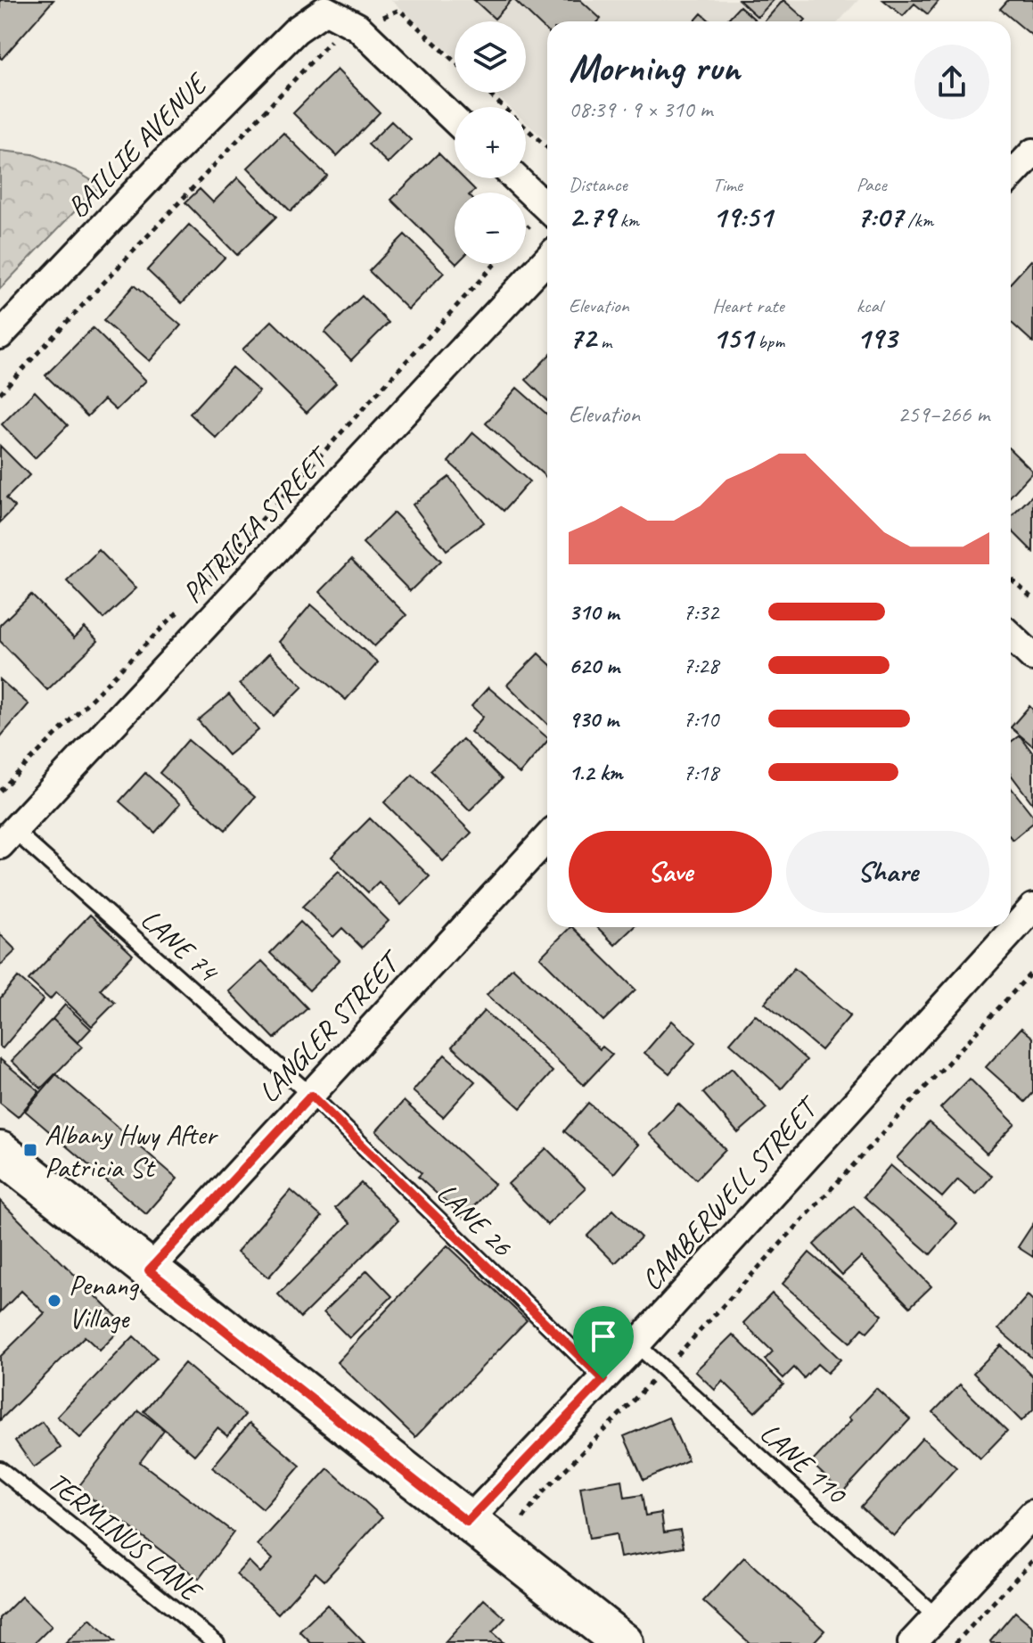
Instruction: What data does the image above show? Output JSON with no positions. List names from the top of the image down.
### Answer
{
  "streets": {
    "street": [
      "BAILLIE AVENUE",
      "PATRICIA STREET",
      "LANGLER STREET",
      "CAMBERWELL STREET"
    ],
    "lane": [
      "LANE 74",
      "LANE 26",
      "LANE 110",
      "TERMINUS LANE"
    ]
  },
  "crossings": [
    ["PATRICIA STREET", "LANE 74"],
    ["LANE 74", "LANGLER STREET"],
    ["LANE 74", "LANE 26"],
    ["LANGLER STREET", "LANE 26"],
    ["CAMBERWELL STREET", "LANE 26"],
    ["CAMBERWELL STREET", "LANE 110"]
  ],
  "places": {
    "transit": ["Albany Hwy After Patricia St"],
    "other": ["Penang Village"]
  },
  "page": {
    "map_buttons": ["+", "−"],
    "heading": ["Morning run", "08:39 · 9 × 310 m"],
    "stats": [
      ["Distance", "2.79 km"],
      ["Time", "19:51"],
      ["Pace", "7:07 /km"],
      ["Elevation", "72 m"],
      ["Heart rate", "151 bpm"],
      ["kcal", "193"]
    ],
    "chart": ["Elevation", "259–266 m"],
    "list": [
      {
        "name": "310 m",
        "note": "7:32"
      },
      {
        "name": "620 m",
        "note": "7:28"
      },
      {
        "name": "930 m",
        "note": "7:10"
      },
      {
        "name": "1.2 km",
        "note": "7:18"
      }
    ],
    "buttons": ["Save", "Share"]
  }
}
